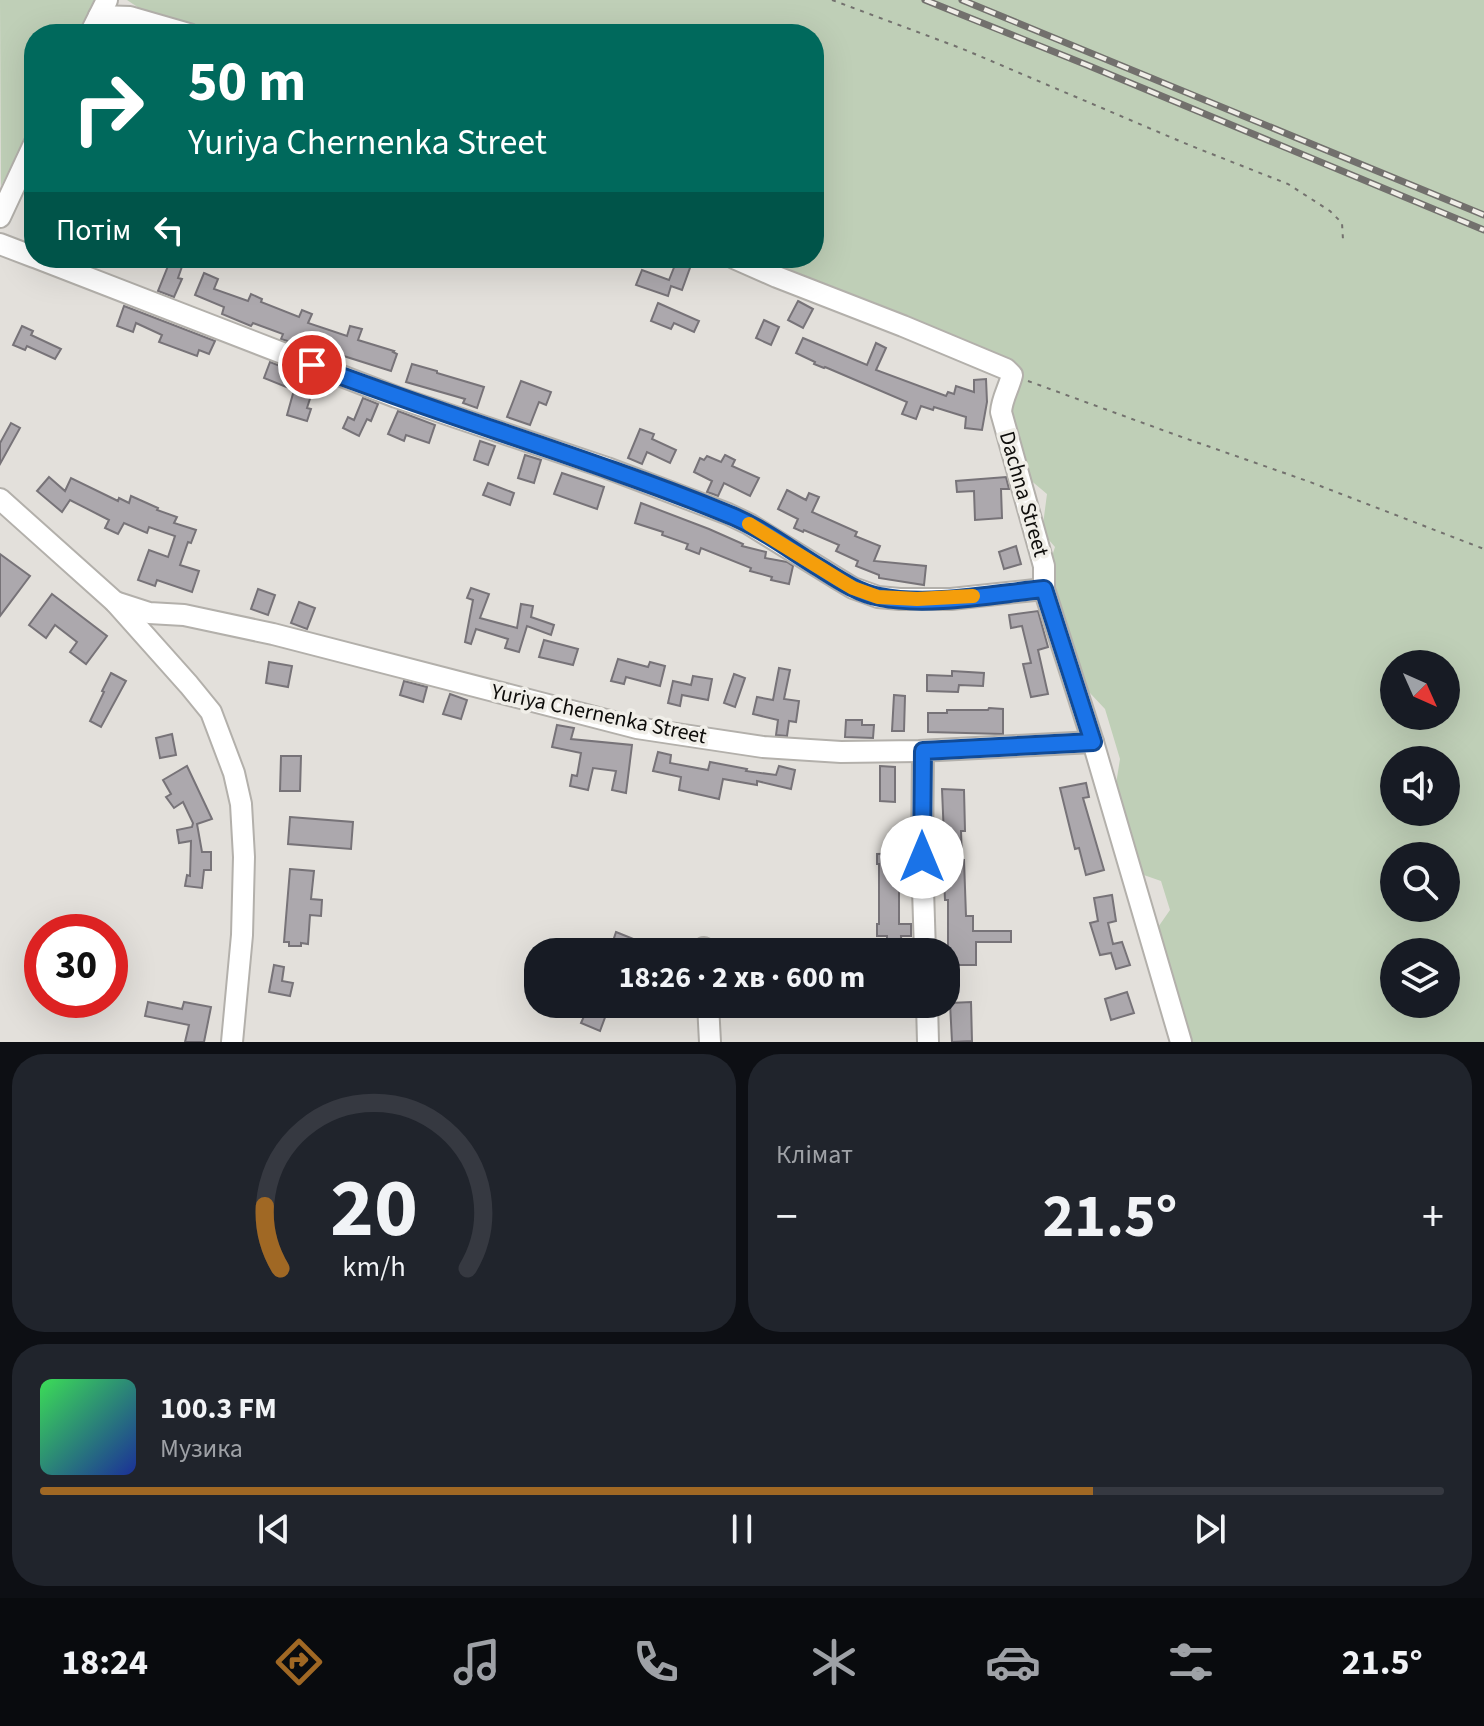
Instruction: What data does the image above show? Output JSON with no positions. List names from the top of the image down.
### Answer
{
  "streets": {
    "street": ["Dachna Street", "Yuriya Chernenka Street"]
  },
  "crossings": [
    ["Dachna Street", "Yuriya Chernenka Street"]
  ],
  "north": "bottom right",
  "page": {
    "turn": ["50 m", "Yuriya Chernenka Street"],
    "then": "Потім",
    "limit": "30",
    "trip": "18:26 · 2 хв · 600 m",
    "tile": "Клімат",
    "heat": ["−", "21.5°", "+"],
    "song": ["100.3 FM", "Музика"],
    "tabs": ["18:24", "21.5°"],
    "gauge": ["20", "km/h"]
  }
}
